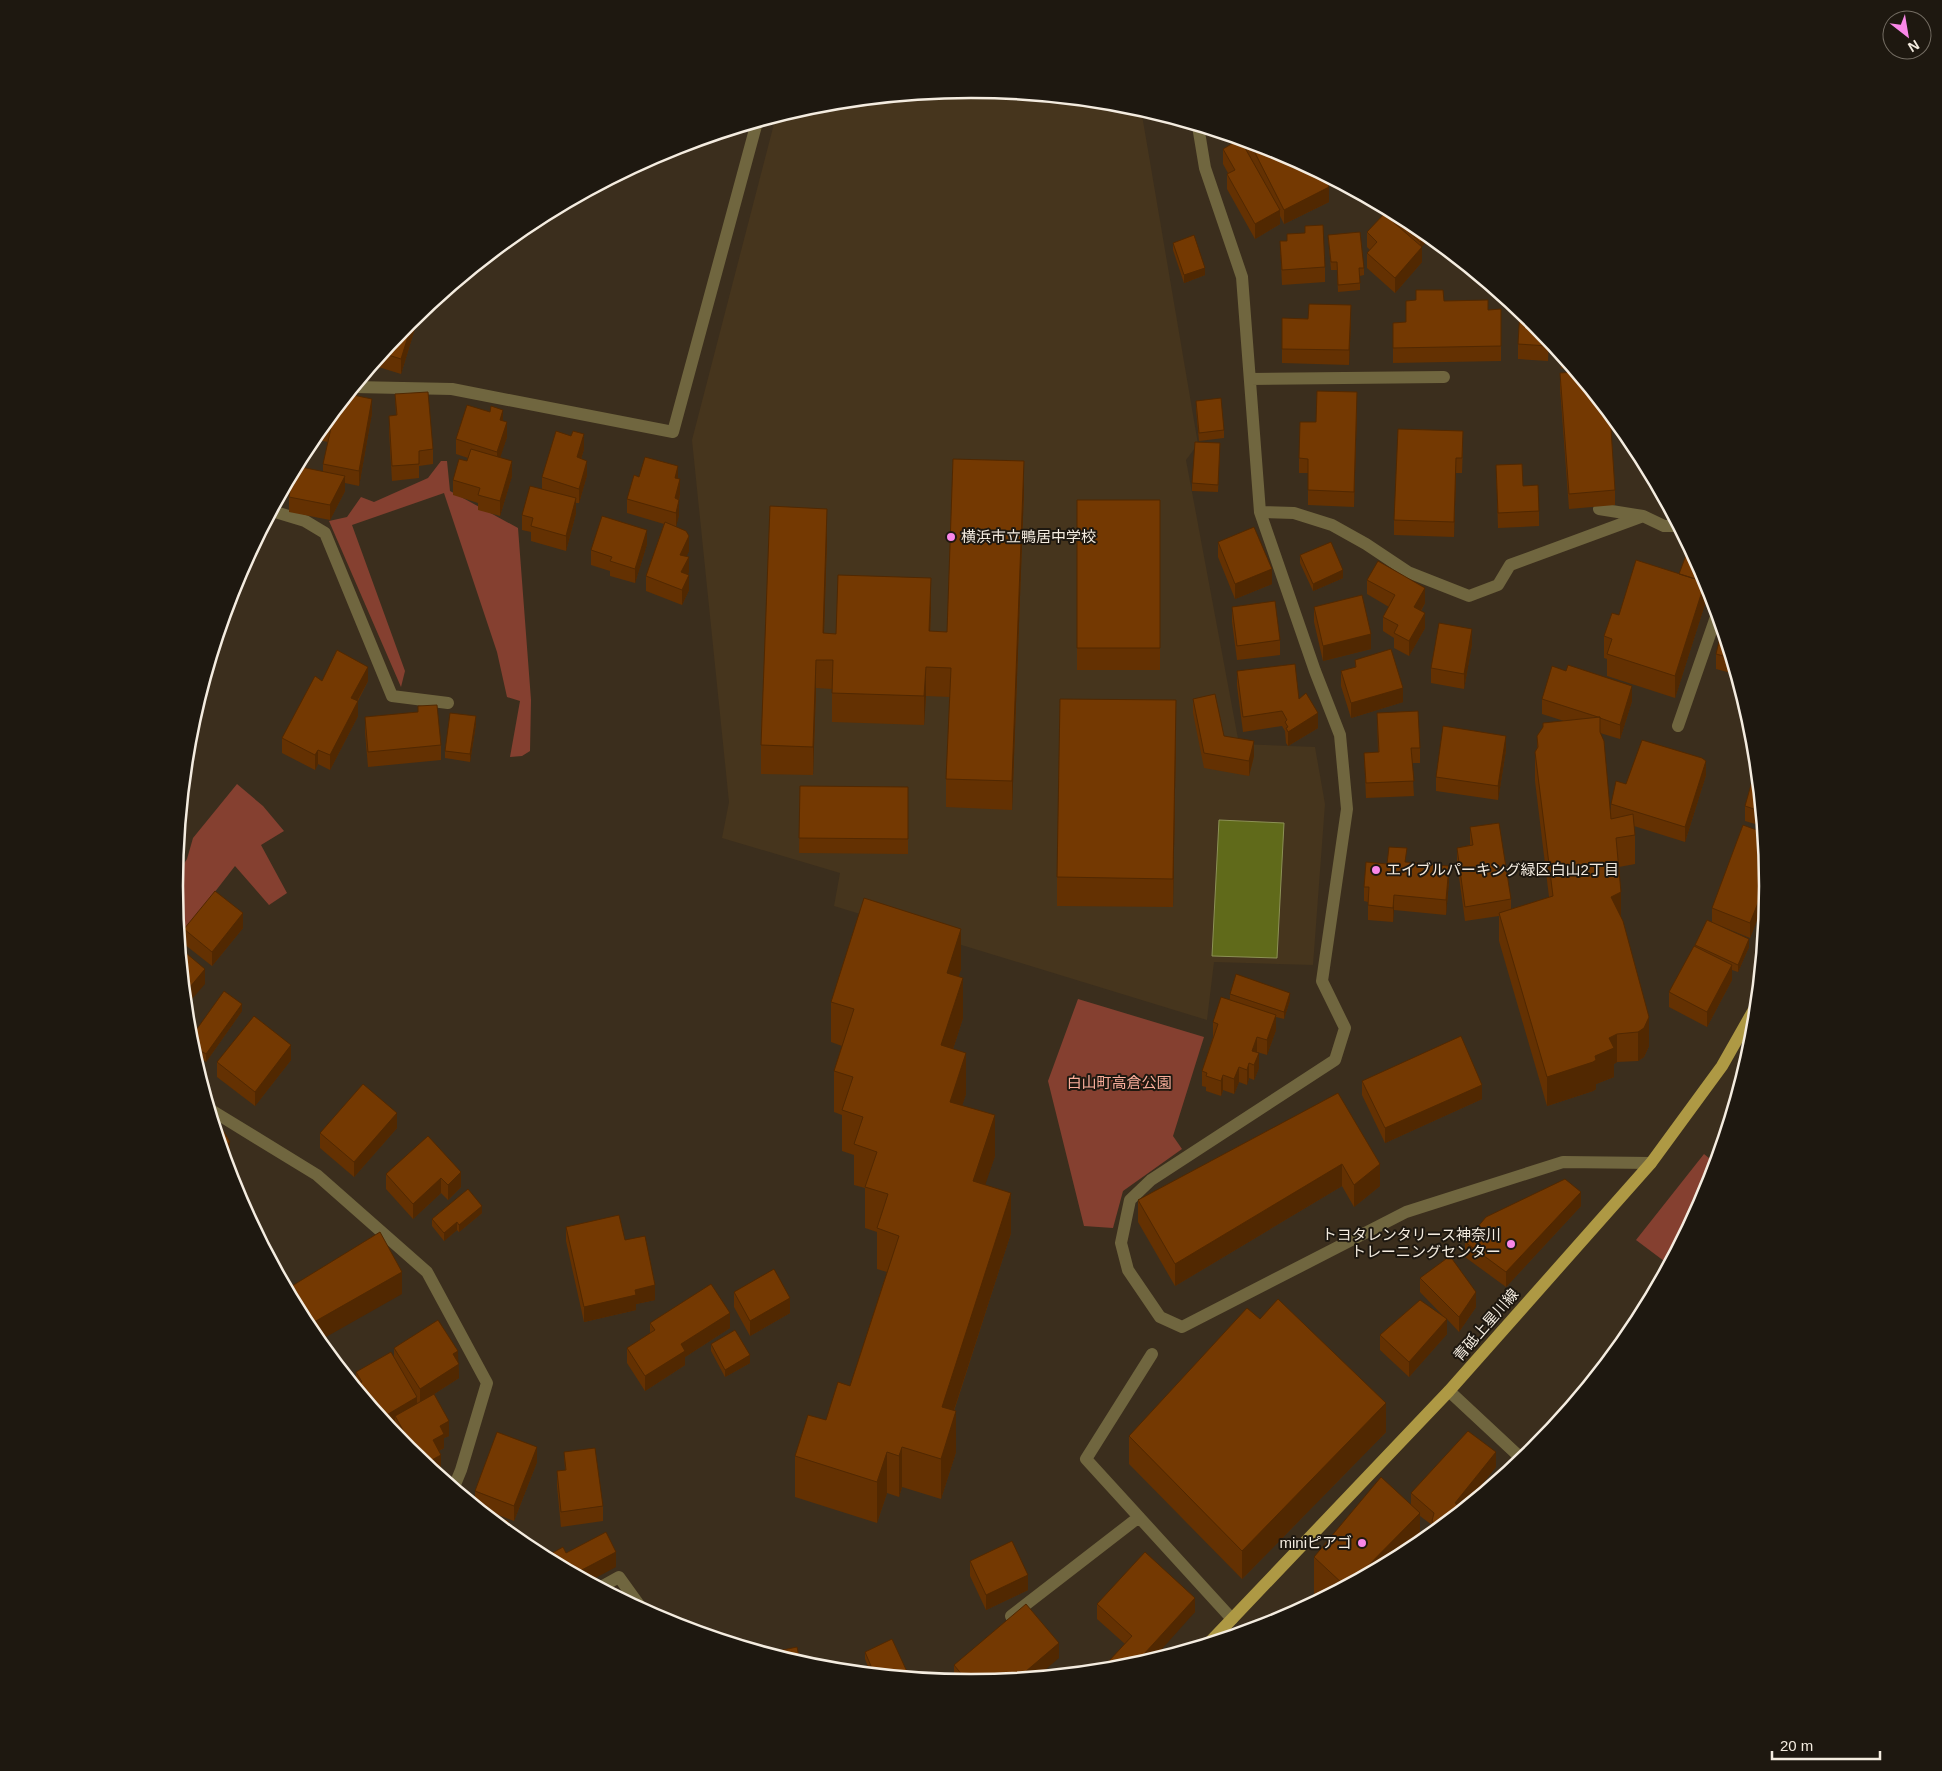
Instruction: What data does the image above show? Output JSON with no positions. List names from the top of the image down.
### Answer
{
  "streets": {
    "main road": ["青砥上星川線"]
  },
  "parks": ["白山町高倉公園"],
  "places": [
    "横浜市立鴨居中学校",
    "エイブルパーキング緑区白山2丁目",
    "トヨタレンタリース神奈川 トレーニングセンター",
    "miniピアゴ"
  ],
  "scale_bar": "20 m",
  "north": "bottom right"
}
